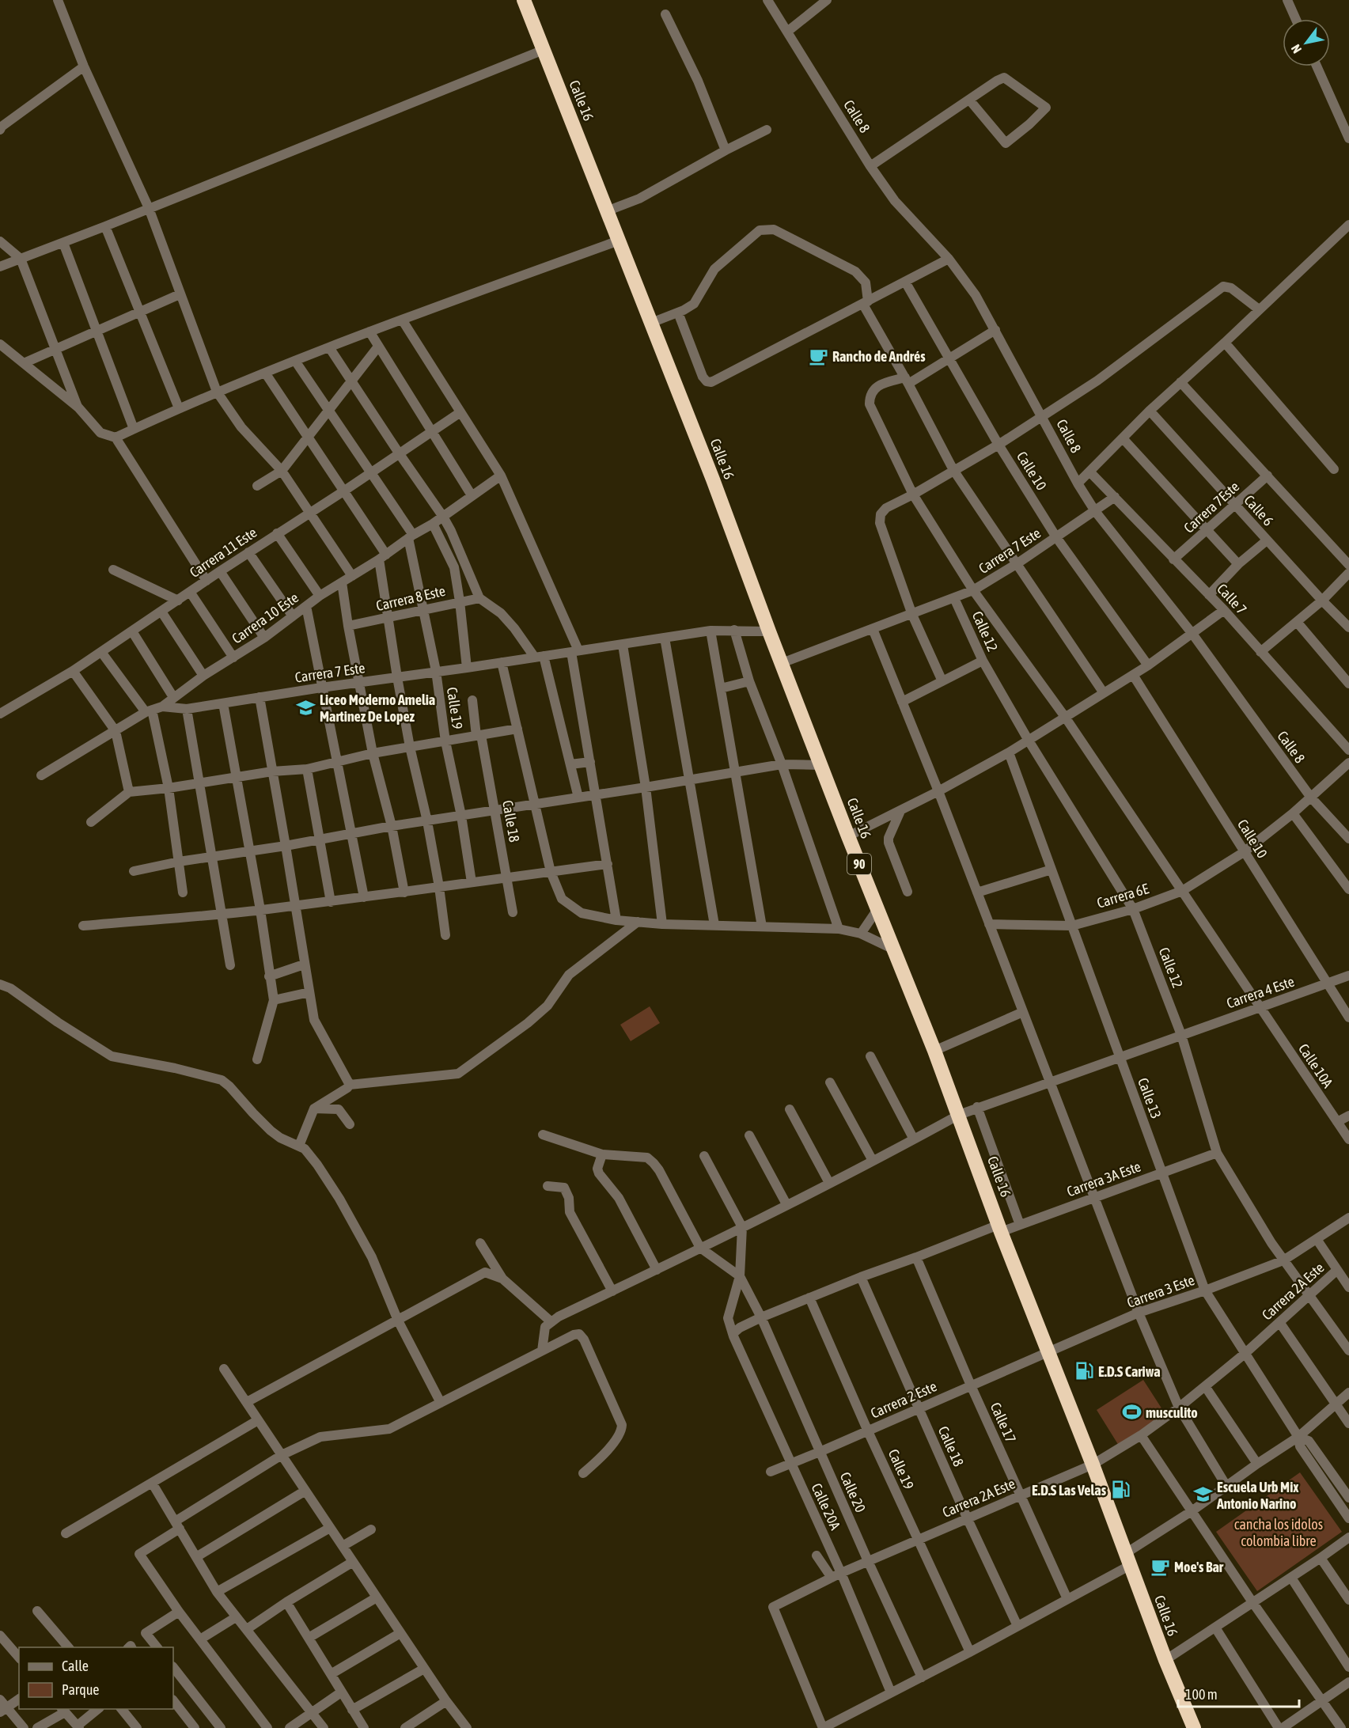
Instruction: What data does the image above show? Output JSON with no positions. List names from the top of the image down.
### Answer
{
  "streets": {
    "highway": ["Calle 16", "90"],
    "street": [
      "Calle 8",
      "Calle 10",
      "Carrera 7Este",
      "Calle 6",
      "Carrera 7 Este",
      "Carrera 11 Este",
      "Carrera 8 Este",
      "Calle 7",
      "Carrera 10 Este",
      "Calle 12",
      "Calle 19",
      "Calle 18",
      "Carrera 6E",
      "Carrera 4 Este",
      "Calle 10A",
      "Calle 13",
      "Carrera 3A Este",
      "Carrera 3 Este",
      "Carrera 2A Este",
      "Carrera 2 Este",
      "Calle 17",
      "Calle 20",
      "Calle 20A"
    ]
  },
  "crossings": [
    ["Calle 16", "Carrera 7 Este"],
    ["Calle 16", "Carrera 4 Este"],
    ["Calle 16", "Carrera 3A Este"],
    ["Calle 16", "Carrera 3 Este"],
    ["Calle 16", "Carrera 2A Este"],
    ["Calle 16", "Carrera 2 Este"],
    ["Calle 8", "Carrera 7 Este"],
    ["Calle 8", "Carrera 6E"],
    ["Calle 10", "Carrera 7 Este"],
    ["Calle 10", "Carrera 6E"],
    ["Calle 10", "Carrera 4 Este"],
    ["Carrera 7Este", "Calle 6"],
    ["Carrera 7Este", "Calle 7"],
    ["Carrera 7 Este", "Calle 7"],
    ["Carrera 7 Este", "Carrera 10 Este"],
    ["Carrera 7 Este", "Calle 12"],
    ["Carrera 7 Este", "Calle 19"],
    ["Carrera 7 Este", "Calle 10A"],
    ["Carrera 11 Este", "Calle 19"],
    ["Carrera 8 Este", "Calle 19"],
    ["Carrera 10 Este", "Calle 19"],
    ["Calle 12", "Carrera 6E"],
    ["Calle 12", "Carrera 4 Este"],
    ["Calle 12", "Carrera 3A Este"],
    ["Calle 12", "Carrera 3 Este"],
    ["Calle 12", "Carrera 2A Este"],
    ["Calle 19", "Carrera 3A Este"],
    ["Calle 19", "Carrera 2A Este"],
    ["Calle 19", "Carrera 2 Este"],
    ["Calle 18", "Carrera 3A Este"],
    ["Calle 18", "Carrera 2A Este"],
    ["Calle 18", "Carrera 2 Este"],
    ["Carrera 6E", "Calle 10A"],
    ["Carrera 6E", "Calle 13"],
    ["Carrera 4 Este", "Calle 10A"],
    ["Carrera 4 Este", "Calle 13"],
    ["Carrera 4 Este", "Calle 20A"],
    ["Calle 13", "Carrera 3A Este"],
    ["Calle 13", "Carrera 3 Este"],
    ["Calle 13", "Carrera 2A Este"],
    ["Carrera 3A Este", "Calle 17"],
    ["Carrera 3A Este", "Calle 20"],
    ["Carrera 3A Este", "Calle 20A"],
    ["Carrera 3 Este", "Carrera 2 Este"],
    ["Carrera 2A Este", "Calle 17"],
    ["Carrera 2A Este", "Calle 20"],
    ["Carrera 2A Este", "Calle 20A"],
    ["Carrera 2 Este", "Calle 17"],
    ["Carrera 2 Este", "Calle 20"],
    ["Carrera 2 Este", "Calle 20A"],
    ["Calle 20", "Calle 20A"]
  ],
  "parks": ["cancha los idolos colombia libre"],
  "places": {
    "cafe": ["Rancho de Andrés", "Moe's Bar"],
    "school or university": ["Liceo Moderno Amelia Martinez De Lopez", "Escuela Urb Mix Antonio Narino"],
    "fuel station": ["E.D.S Cariwa", "E.D.S Las Velas"],
    "sports": ["musculito"]
  },
  "legend": ["Calle", "Parque"],
  "scale_bar": "100 m",
  "north": "bottom left"
}
